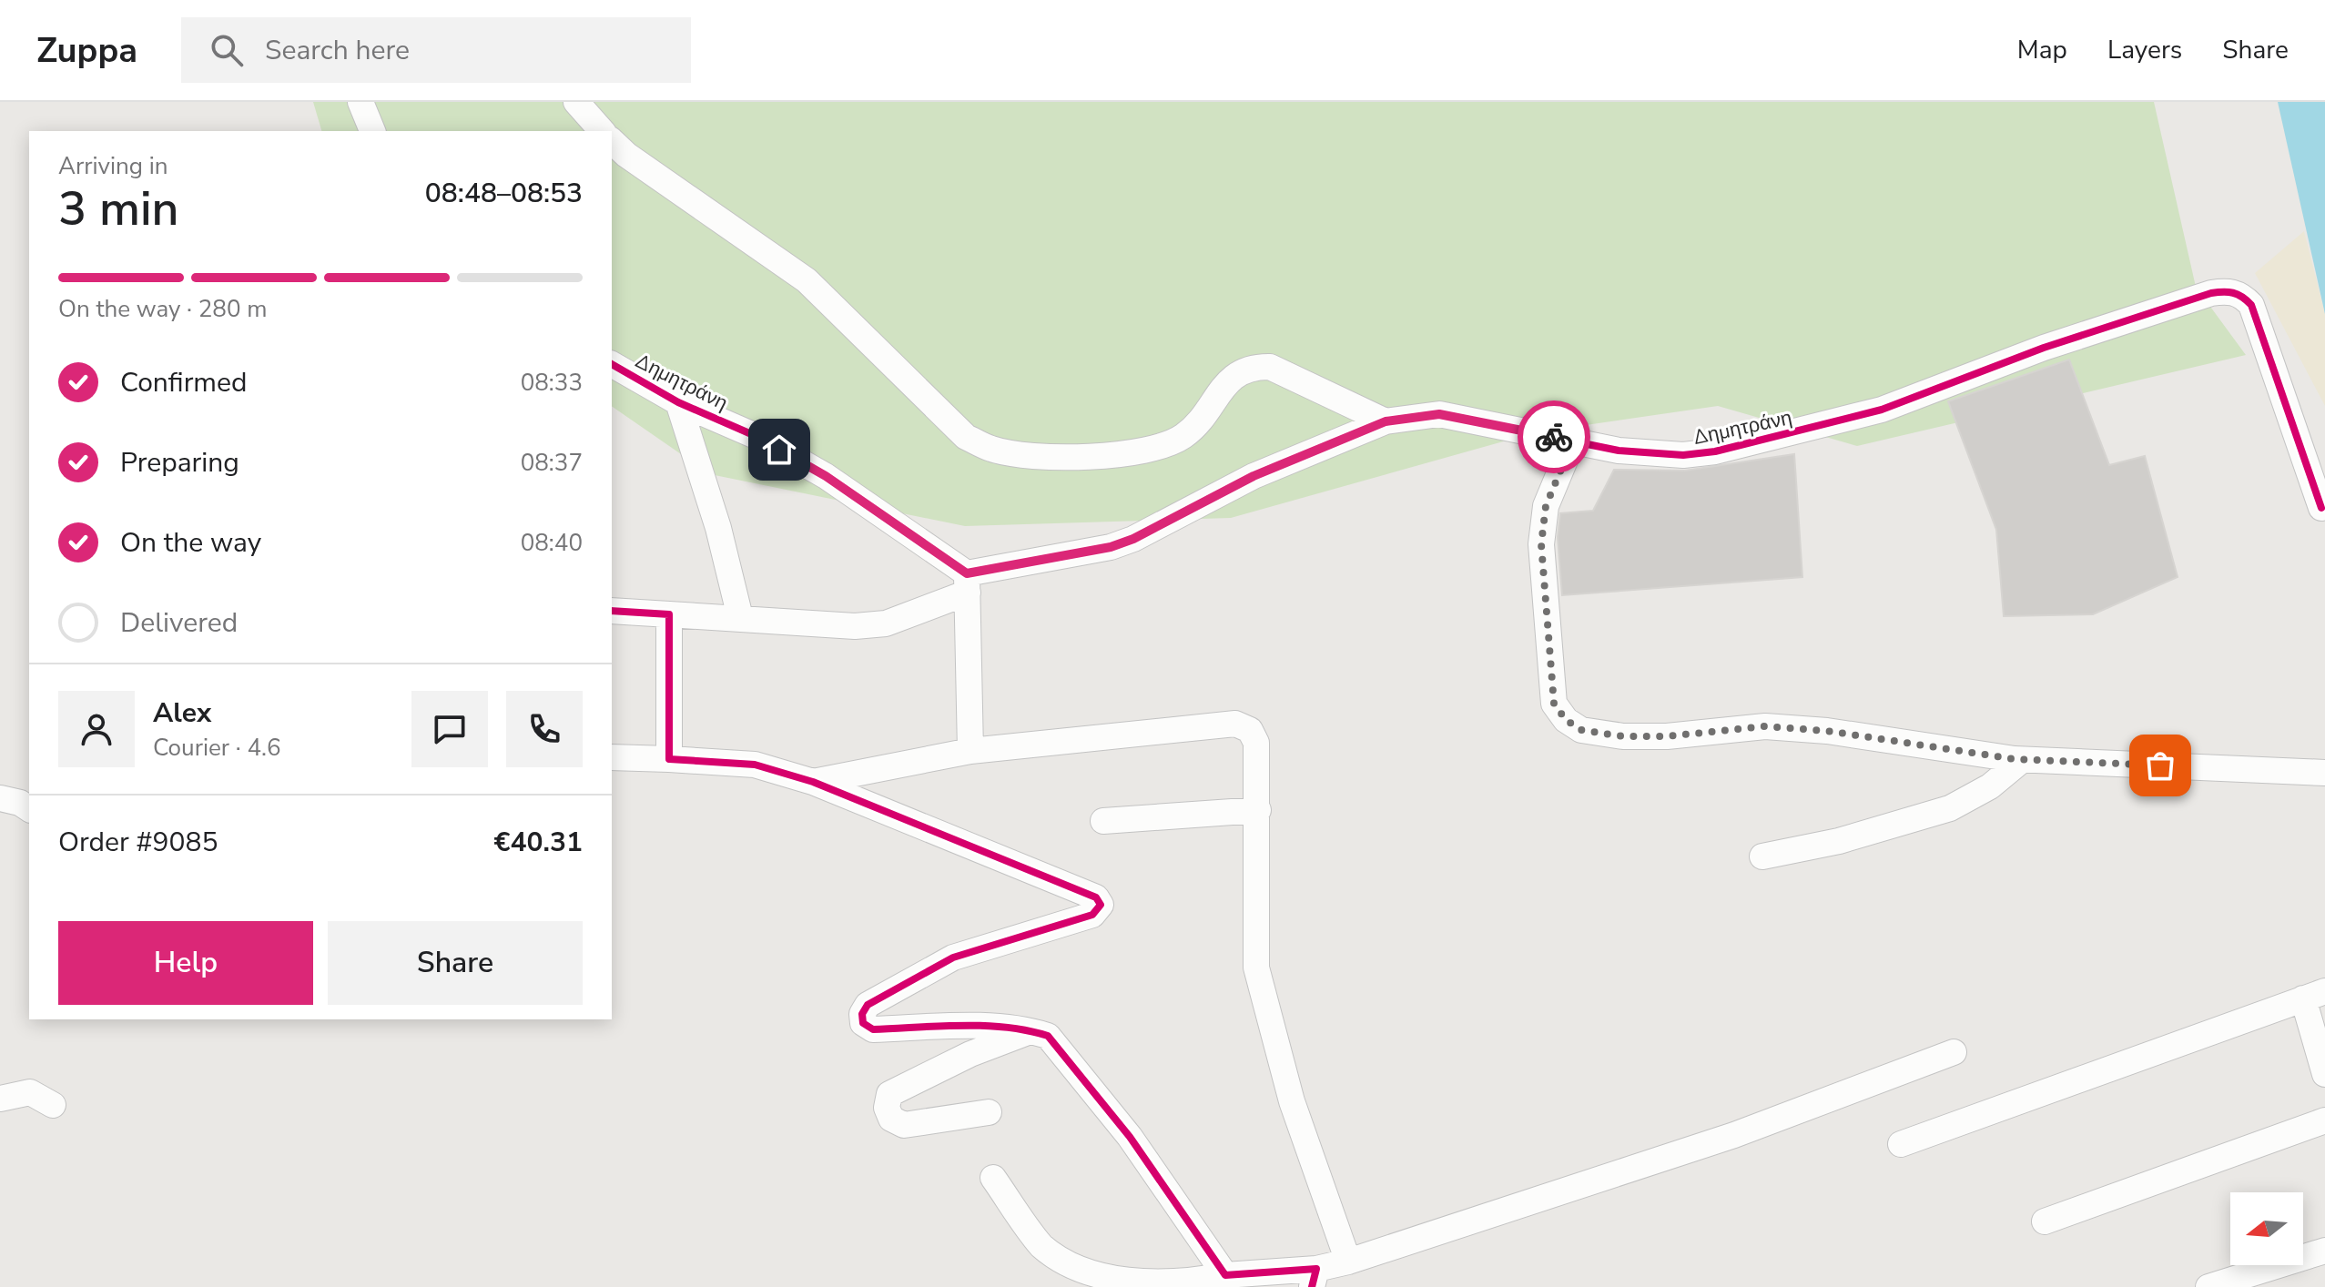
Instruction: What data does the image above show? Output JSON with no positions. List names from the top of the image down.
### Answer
{
  "streets": {
    "street": ["Δημητράνη"]
  },
  "north": "left",
  "page": {
    "header": "Zuppa",
    "search": "Search here",
    "nav": ["Map", "Layers", "Share"],
    "heading": ["3 min", "Arriving in", "08:48–08:53"],
    "panel": [
      "Alex",
      "Courier · 4.6",
      "Order #9085",
      "€40.31"
    ],
    "bar": "On the way · 280 m",
    "list": [
      ["Confirmed", "08:33"],
      ["Preparing", "08:37"],
      ["On the way", "08:40"],
      "Delivered"
    ],
    "buttons": ["Help", "Share"]
  }
}
